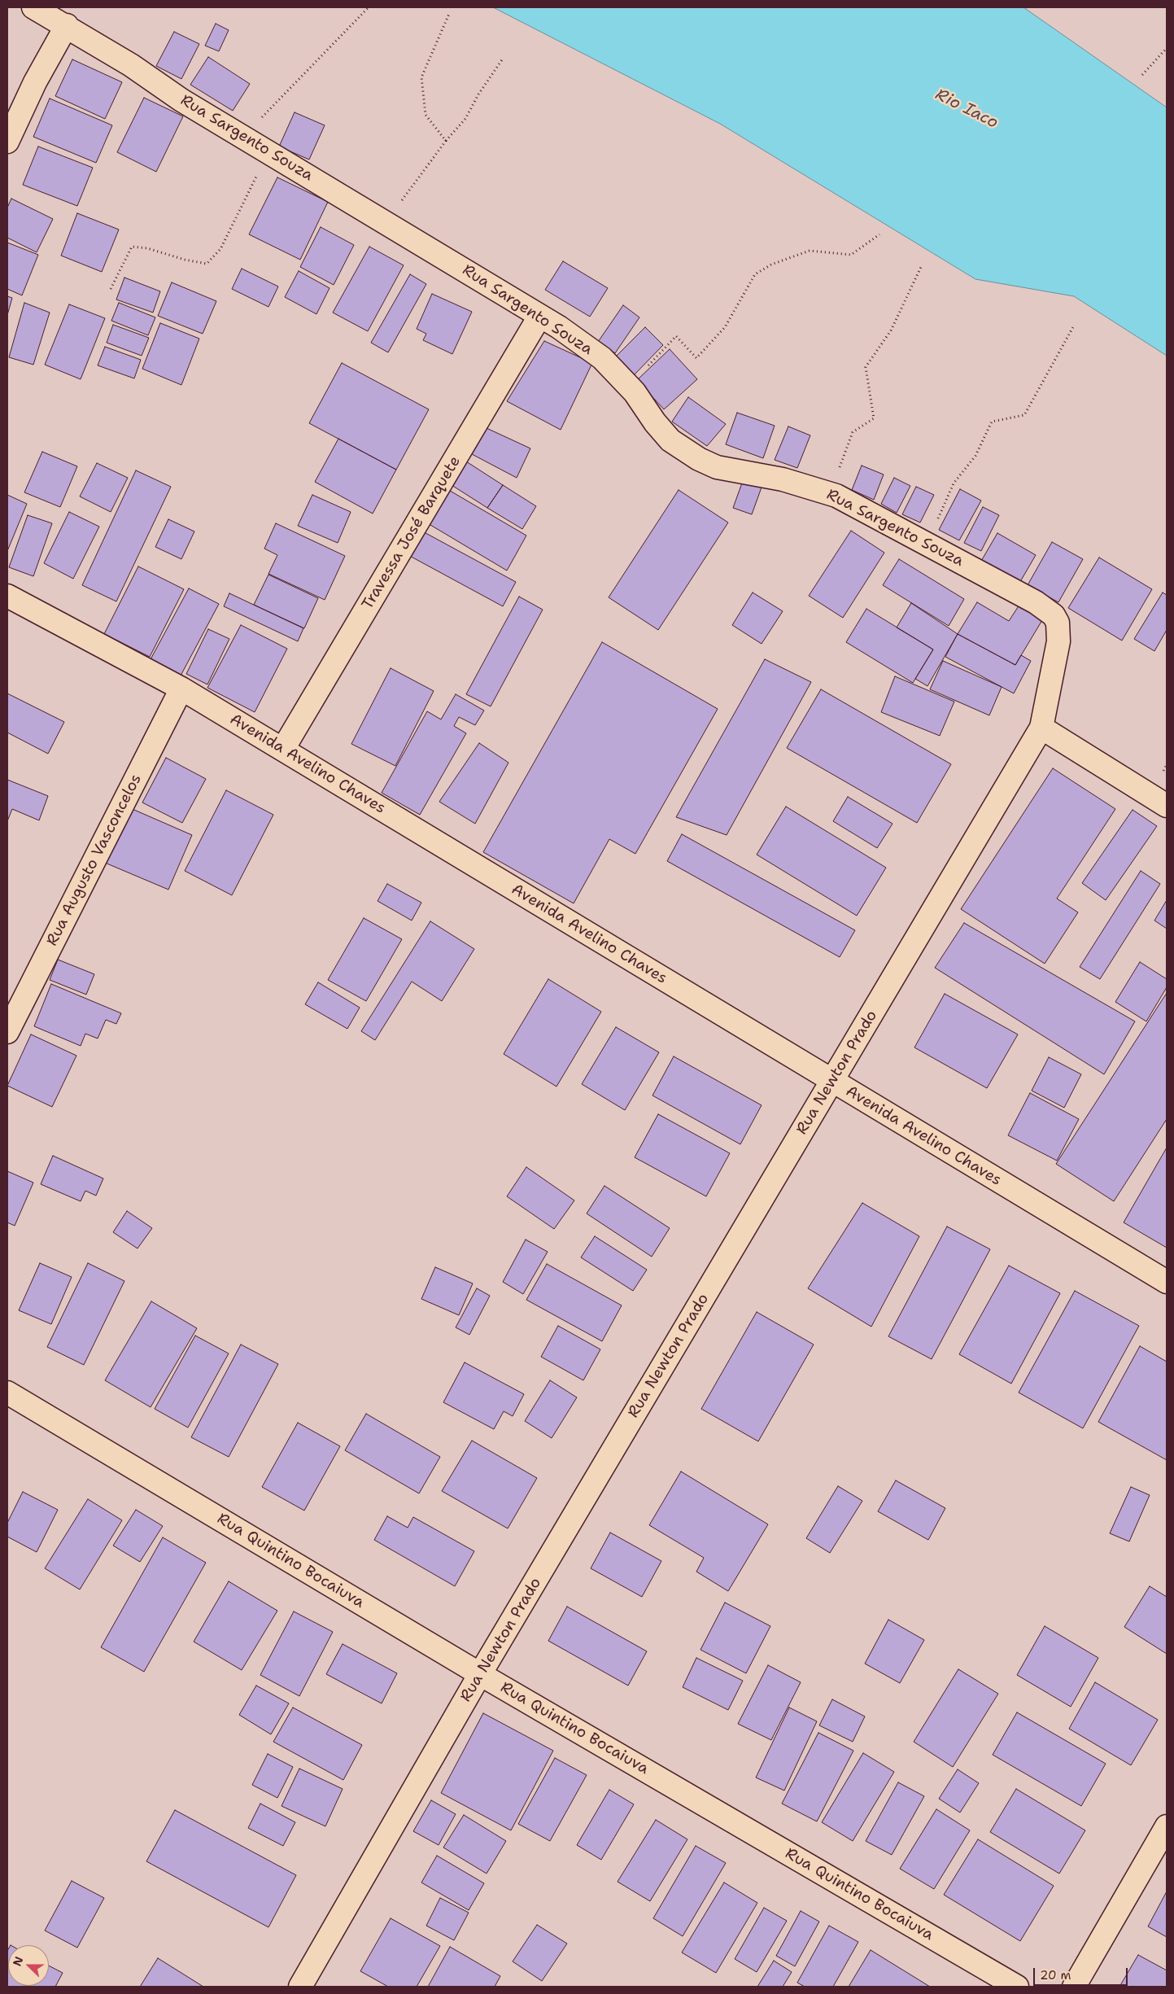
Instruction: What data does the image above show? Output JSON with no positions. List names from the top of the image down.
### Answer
{
  "streets": {
    "street": [
      "Rua Sargento Souza",
      "Travessa José Barquete",
      "Avenida Avelino Chaves",
      "Rua Augusto Vasconcelos",
      "Rua Newton Prado",
      "Rua Quintino Bocaiuva"
    ]
  },
  "crossings": [
    ["Rua Sargento Souza", "Travessa José Barquete"],
    ["Rua Sargento Souza", "Rua Newton Prado"],
    ["Travessa José Barquete", "Avenida Avelino Chaves"],
    ["Avenida Avelino Chaves", "Rua Augusto Vasconcelos"],
    ["Avenida Avelino Chaves", "Rua Newton Prado"],
    ["Rua Newton Prado", "Rua Quintino Bocaiuva"]
  ],
  "water": ["Rio Iaco"],
  "scale_bar": "20 m",
  "north": "left"
}
